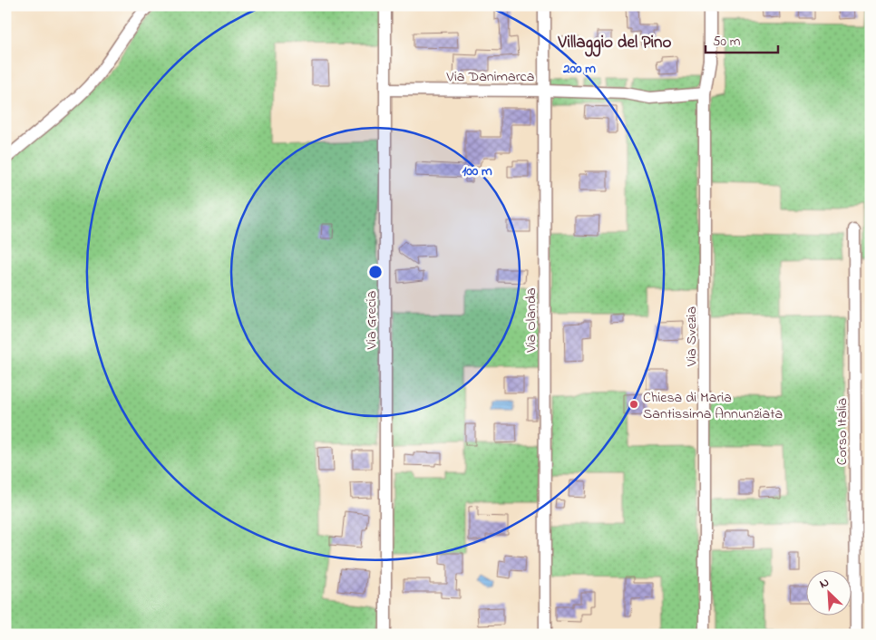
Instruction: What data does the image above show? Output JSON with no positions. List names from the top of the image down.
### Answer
{
  "streets": {
    "street": [
      "Via Danimarca",
      "Via Grecia",
      "Via Olanda",
      "Via Svezia",
      "Corso Italia"
    ]
  },
  "crossings": [
    ["Via Danimarca", "Via Grecia"],
    ["Via Danimarca", "Via Olanda"],
    ["Via Danimarca", "Via Svezia"]
  ],
  "districts": ["Villaggio del Pino"],
  "places": ["Chiesa di Maria Santissima Annunziata"],
  "scale_bar": "50 m",
  "north": "top left",
  "rings": ["200 m", "100 m"]
}
